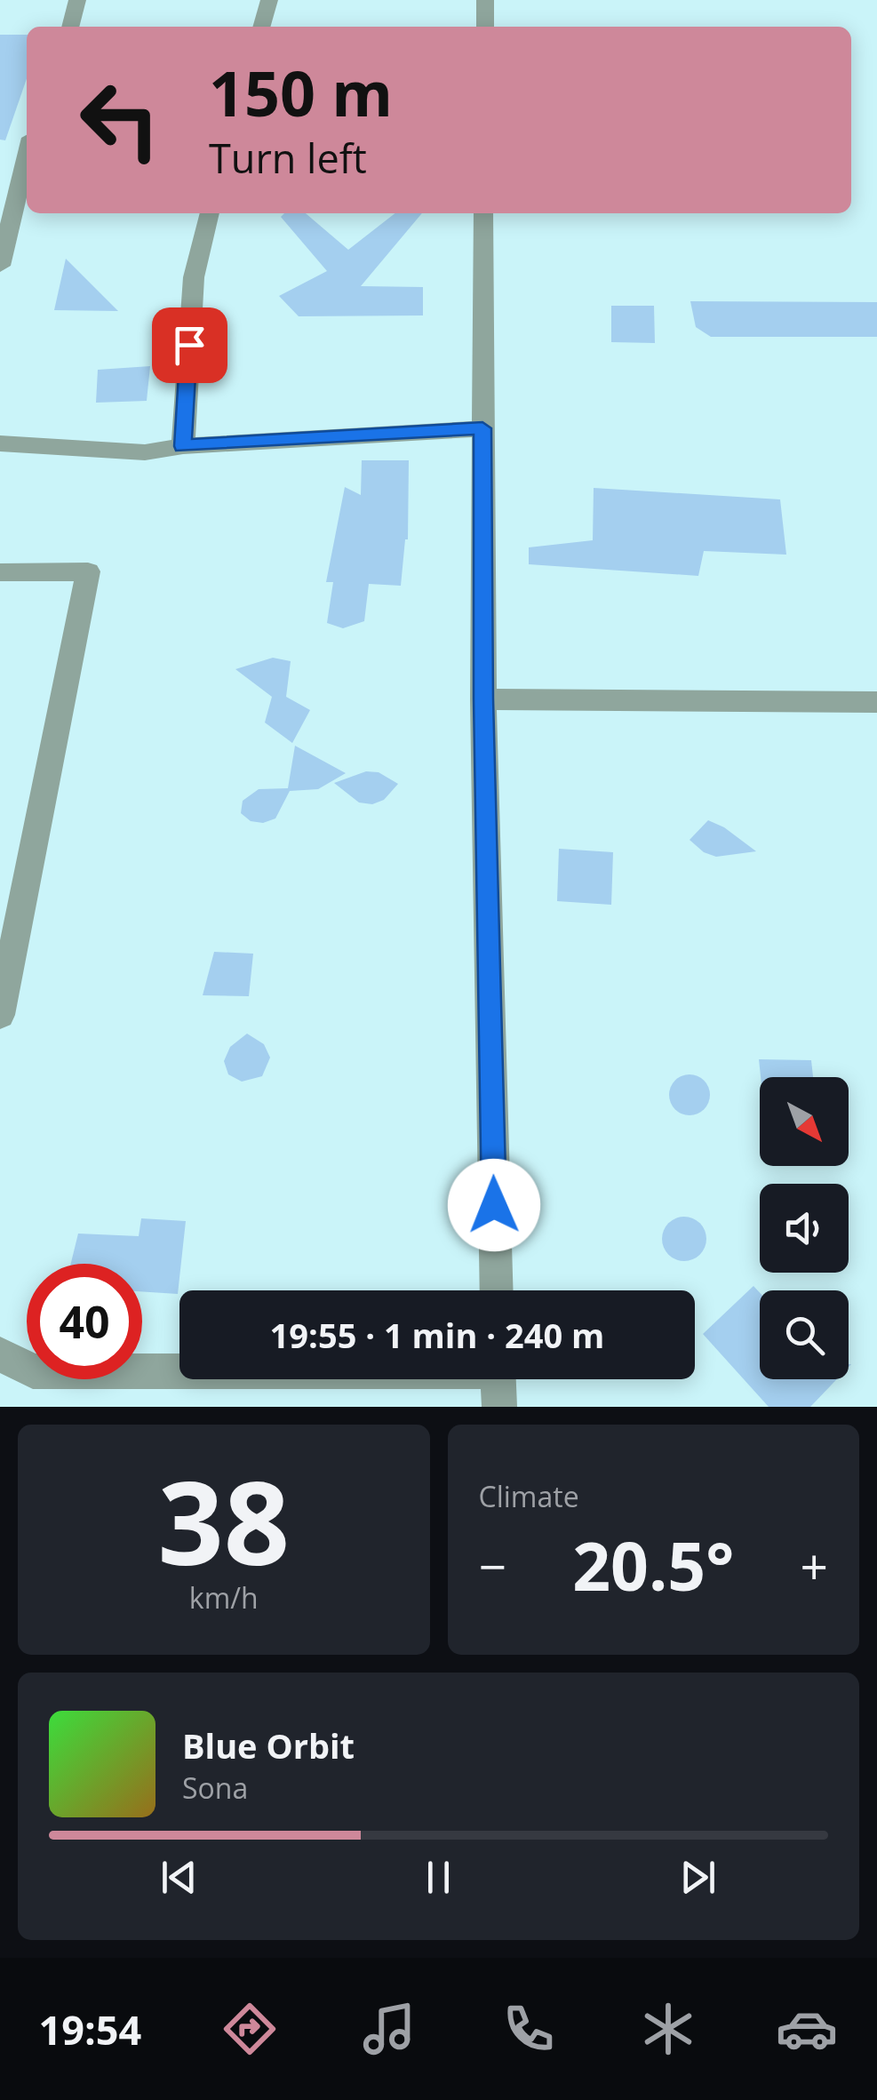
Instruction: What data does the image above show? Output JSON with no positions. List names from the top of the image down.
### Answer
{
  "north": "bottom right",
  "page": {
    "turn": ["150 m", "Turn left"],
    "limit": "40",
    "trip": "19:55 · 1 min · 240 m",
    "tile": [
      ["38", "km/h"],
      "Climate"
    ],
    "heat": ["−", "20.5°", "+"],
    "song": ["Blue Orbit", "Sona"],
    "tabs": "19:54"
  }
}
